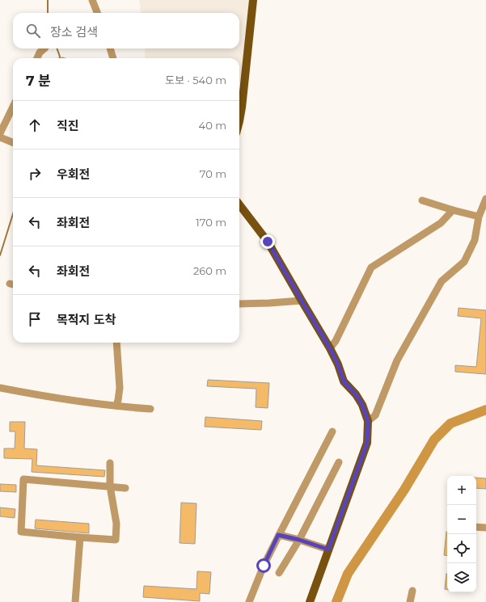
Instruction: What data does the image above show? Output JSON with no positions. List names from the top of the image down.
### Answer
{
  "page": {
    "search": "장소 검색",
    "heading": ["7 분", "도보 · 540 m"],
    "list": [
      ["직진", "40 m"],
      ["우회전", "70 m"],
      ["좌회전", "170 m"],
      ["좌회전", "260 m"],
      "목적지 도착"
    ],
    "map_buttons": ["+", "−"]
  }
}
